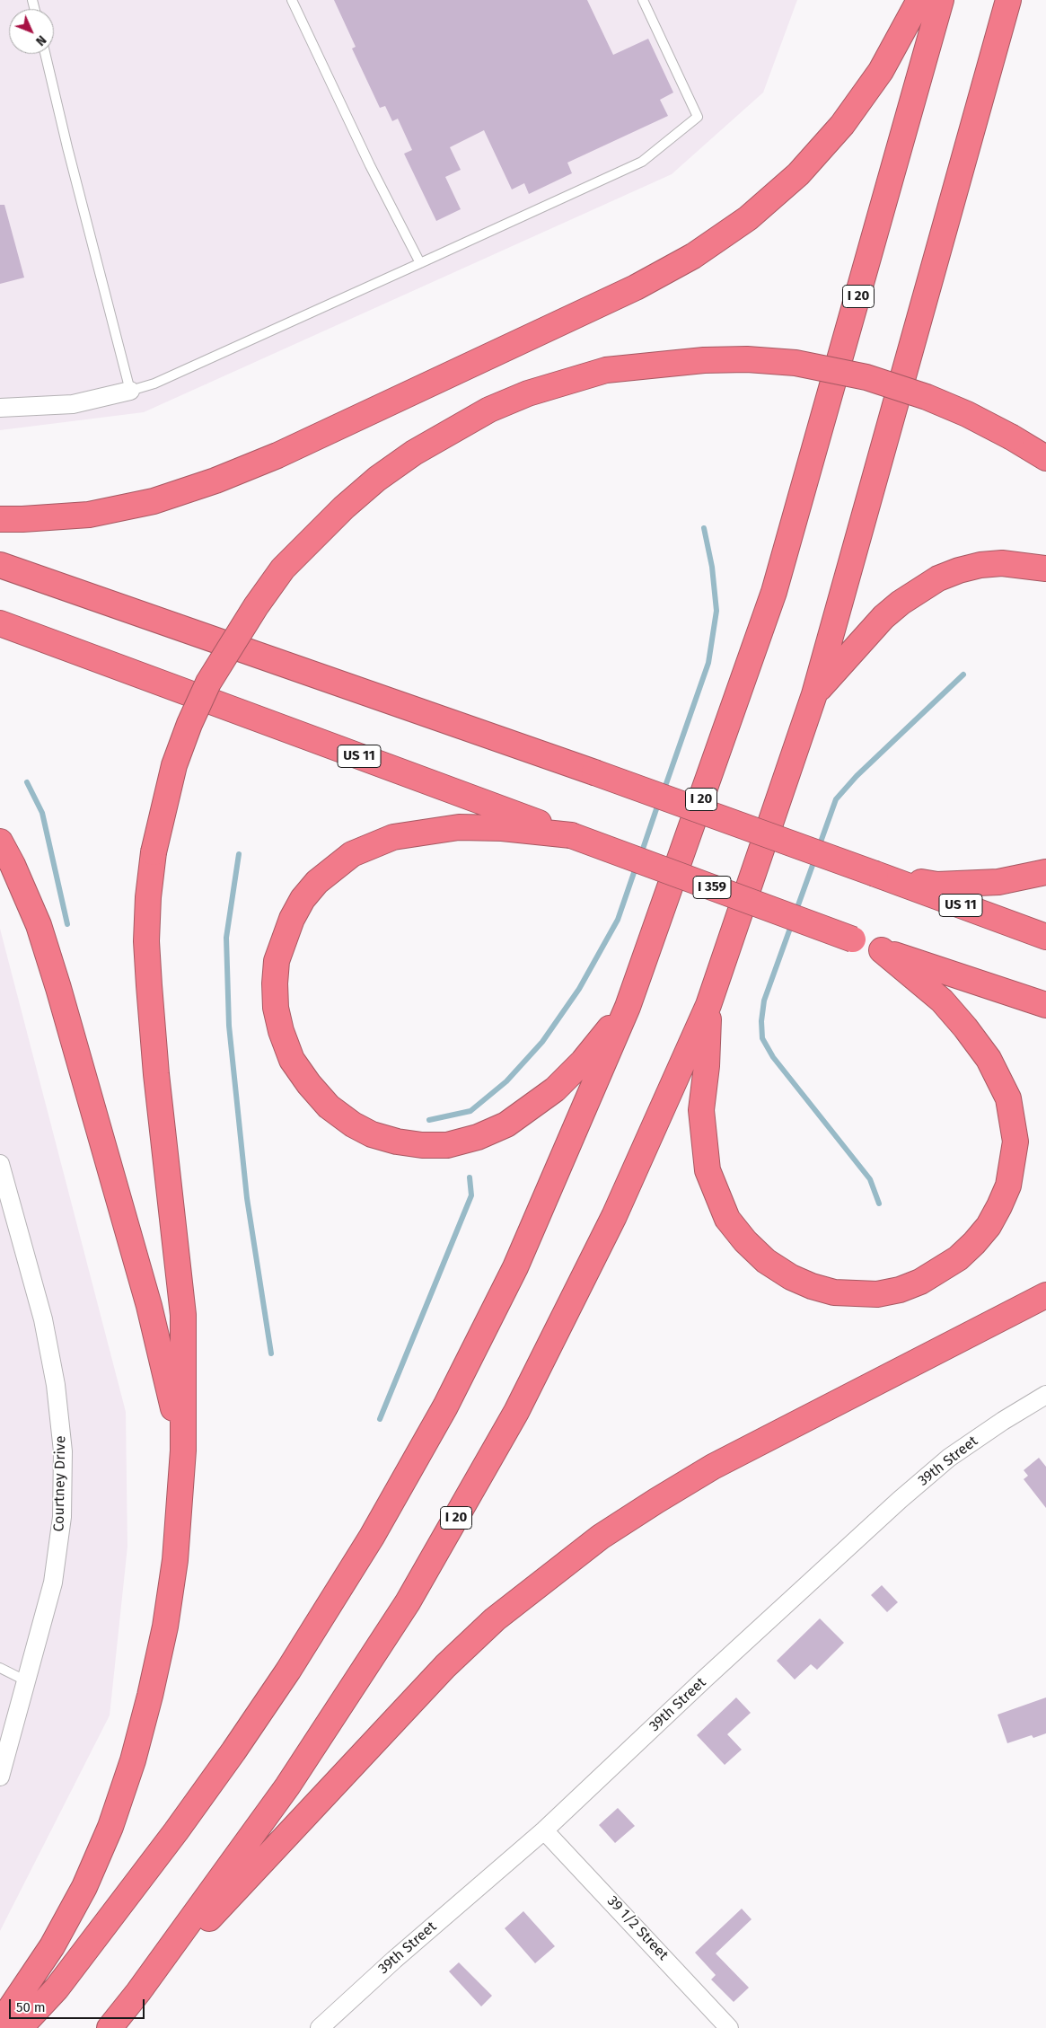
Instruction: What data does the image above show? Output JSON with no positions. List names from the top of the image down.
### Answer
{
  "streets": {
    "highway": ["I 20", "US 11", "I 359"],
    "street": ["39th Street", "Courtney Drive", "39 1/2 Street"]
  },
  "crossings": [
    ["US 11", "I 359"],
    ["39th Street", "39 1/2 Street"]
  ],
  "scale_bar": "50 m",
  "north": "bottom right"
}
